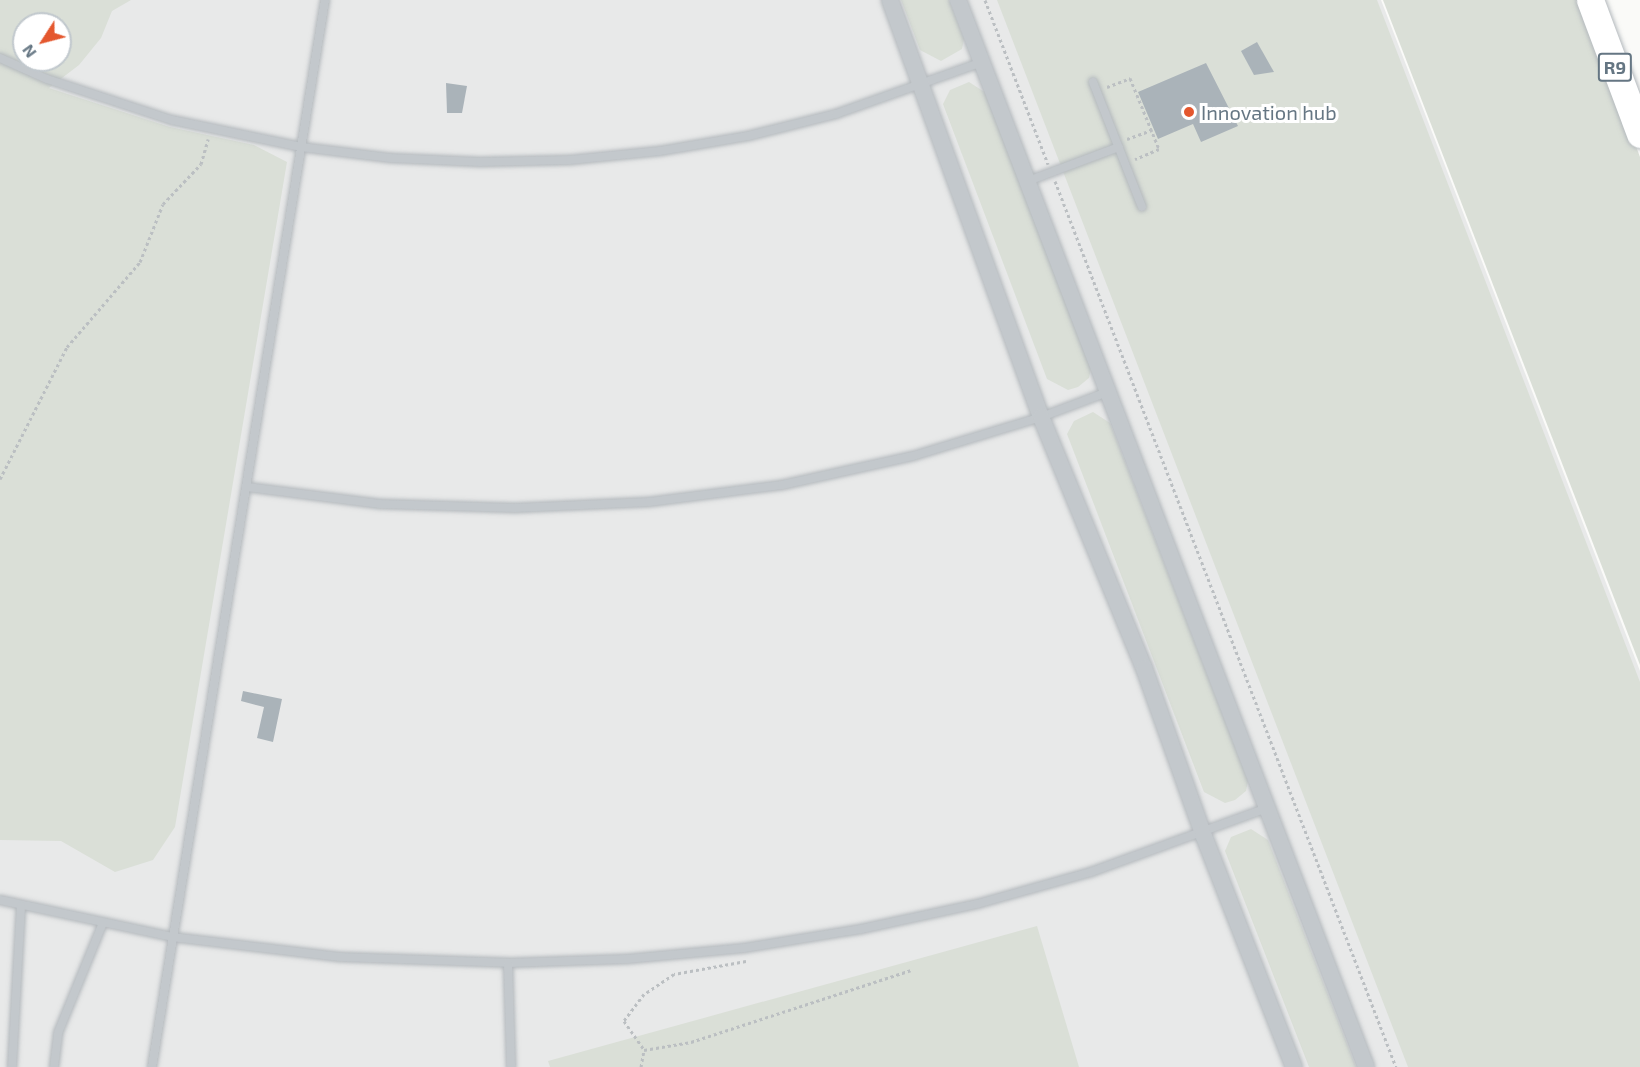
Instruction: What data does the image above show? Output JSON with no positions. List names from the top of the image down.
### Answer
{
  "streets": {
    "highway": ["R9"]
  },
  "places": ["Innovation hub"],
  "north": "bottom left"
}
